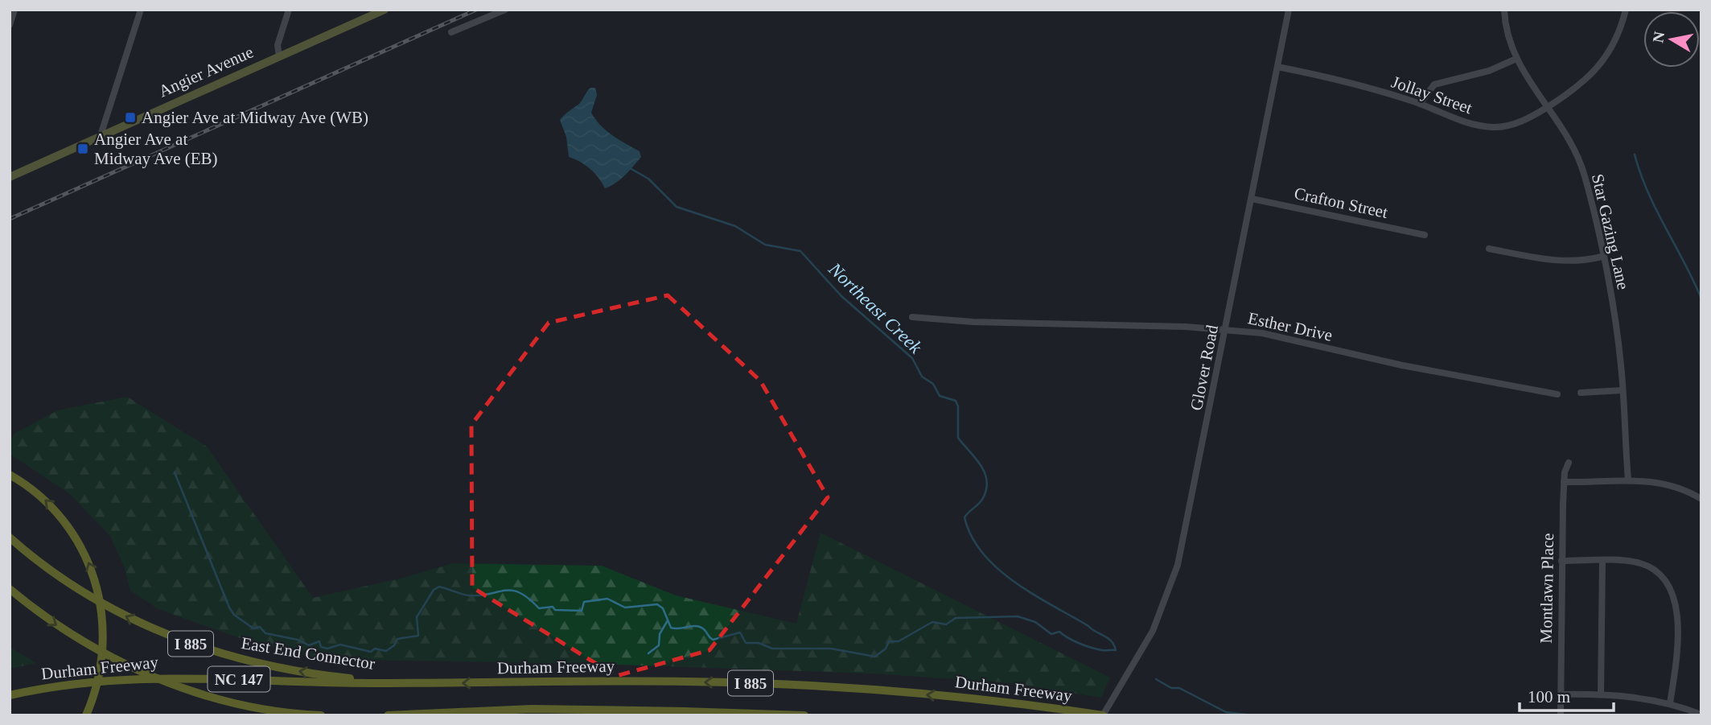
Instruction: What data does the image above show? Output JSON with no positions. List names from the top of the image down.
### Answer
{
  "streets": {
    "highway": [
      "I 885",
      "East End Connector",
      "Durham Freeway",
      "NC 147"
    ],
    "main road": ["Angier Avenue"],
    "street": [
      "Jollay Street",
      "Crafton Street",
      "Star Gazing Lane",
      "Esther Drive",
      "Glover Road",
      "Montlawn Place"
    ]
  },
  "crossings": [
    ["Jollay Street", "Star Gazing Lane"],
    ["Jollay Street", "Glover Road"],
    ["Crafton Street", "Glover Road"],
    ["Esther Drive", "Glover Road"],
    ["Glover Road", "Durham Freeway"],
    ["East End Connector", "Durham Freeway"]
  ],
  "water": ["Northeast Creek"],
  "places": {
    "transit": ["Angier Ave at Midway Ave (WB)", "Angier Ave at Midway Ave (EB)"]
  },
  "scale_bar": "100 m",
  "north": "left"
}
